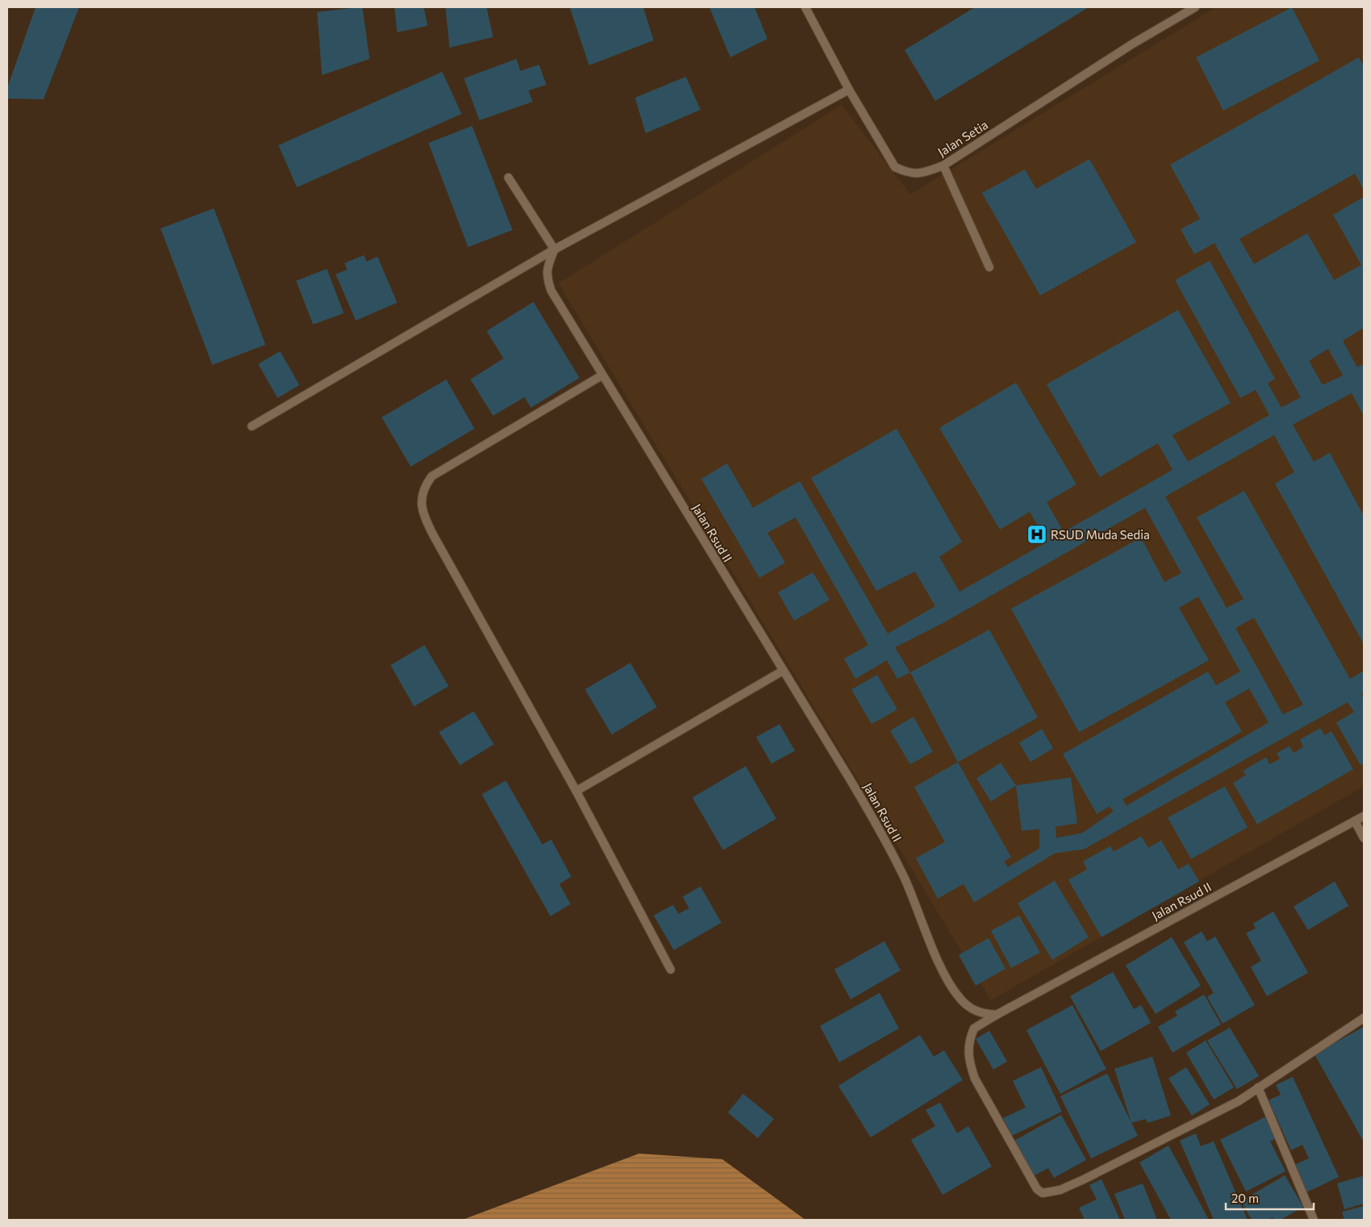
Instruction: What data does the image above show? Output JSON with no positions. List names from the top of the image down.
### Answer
{
  "streets": {
    "street": ["Jalan Setia", "Jalan Rsud II"]
  },
  "places": {
    "hospital": ["RSUD Muda Sedia"]
  },
  "scale_bar": "20 m"
}
